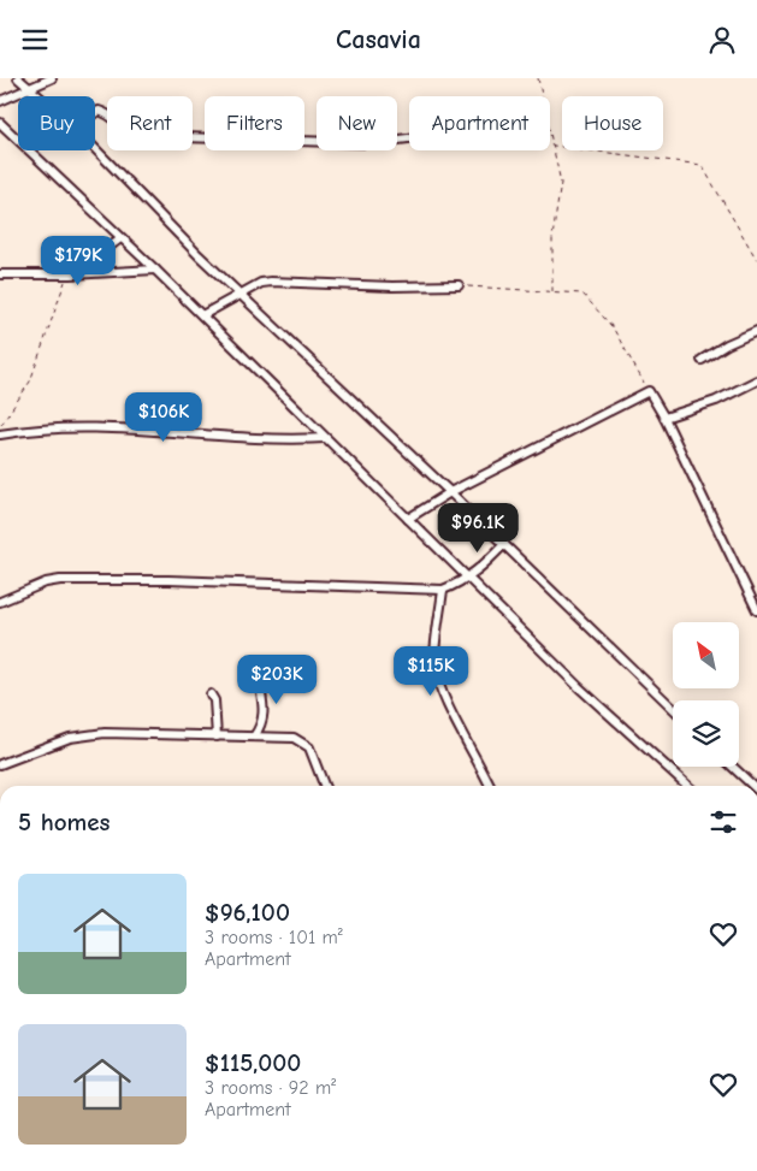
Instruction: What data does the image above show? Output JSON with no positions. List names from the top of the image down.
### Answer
{
  "north": "top left",
  "page": {
    "header": "Casavia",
    "chip": [
      "Buy",
      "Rent",
      "Filters",
      "New",
      "Apartment",
      "House"
    ],
    "price": [
      "$179K",
      "$106K",
      "$96.1K",
      "$115K",
      "$203K"
    ],
    "heading": "5 homes",
    "list": [
      {
        "name": "$96,100",
        "note": "3 rooms · 101 m² · Apartment"
      },
      {
        "name": "$115,000",
        "note": "3 rooms · 92 m² · Apartment"
      }
    ]
  }
}
